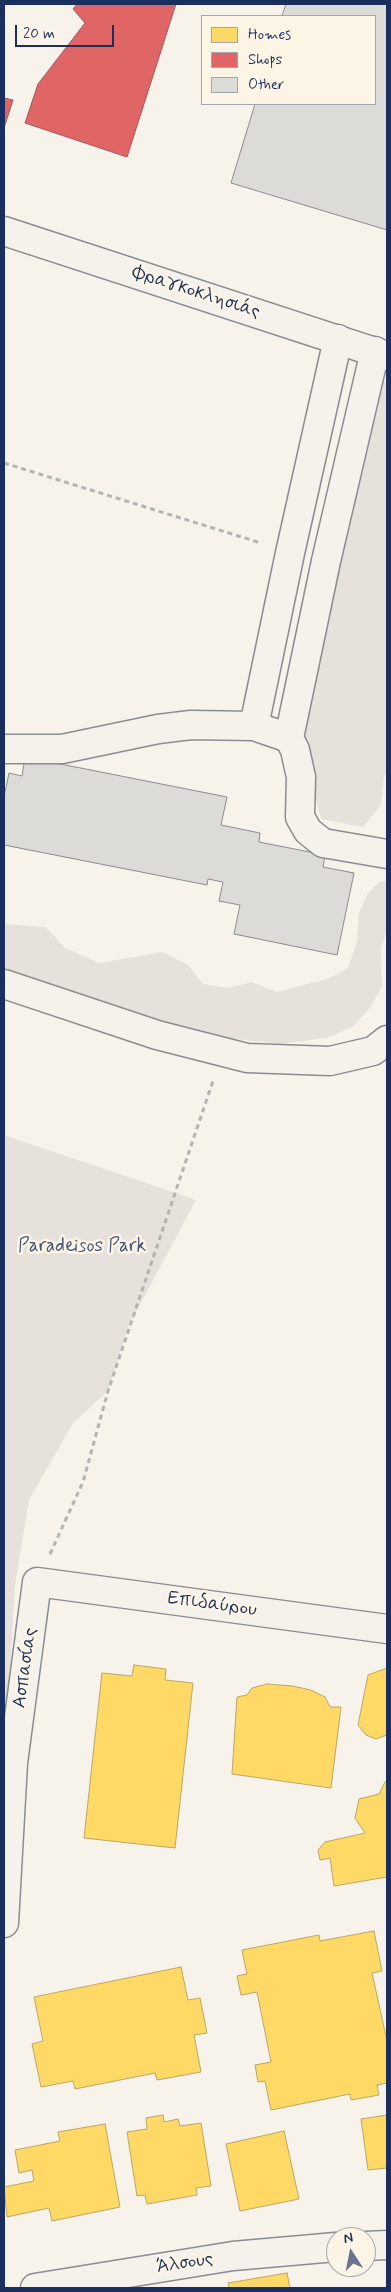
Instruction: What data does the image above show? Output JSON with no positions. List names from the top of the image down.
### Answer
{
  "streets": {
    "street": [
      "Φραγκοκλησιάς",
      "Επιδαύρου",
      "Ασπασίας",
      "Άλσους"
    ]
  },
  "crossings": [
    ["Επιδαύρου", "Ασπασίας"]
  ],
  "parks": ["Paradeisos Park"],
  "legend": ["Homes", "Shops", "Other"],
  "scale_bar": "20 m",
  "north": "top"
}
